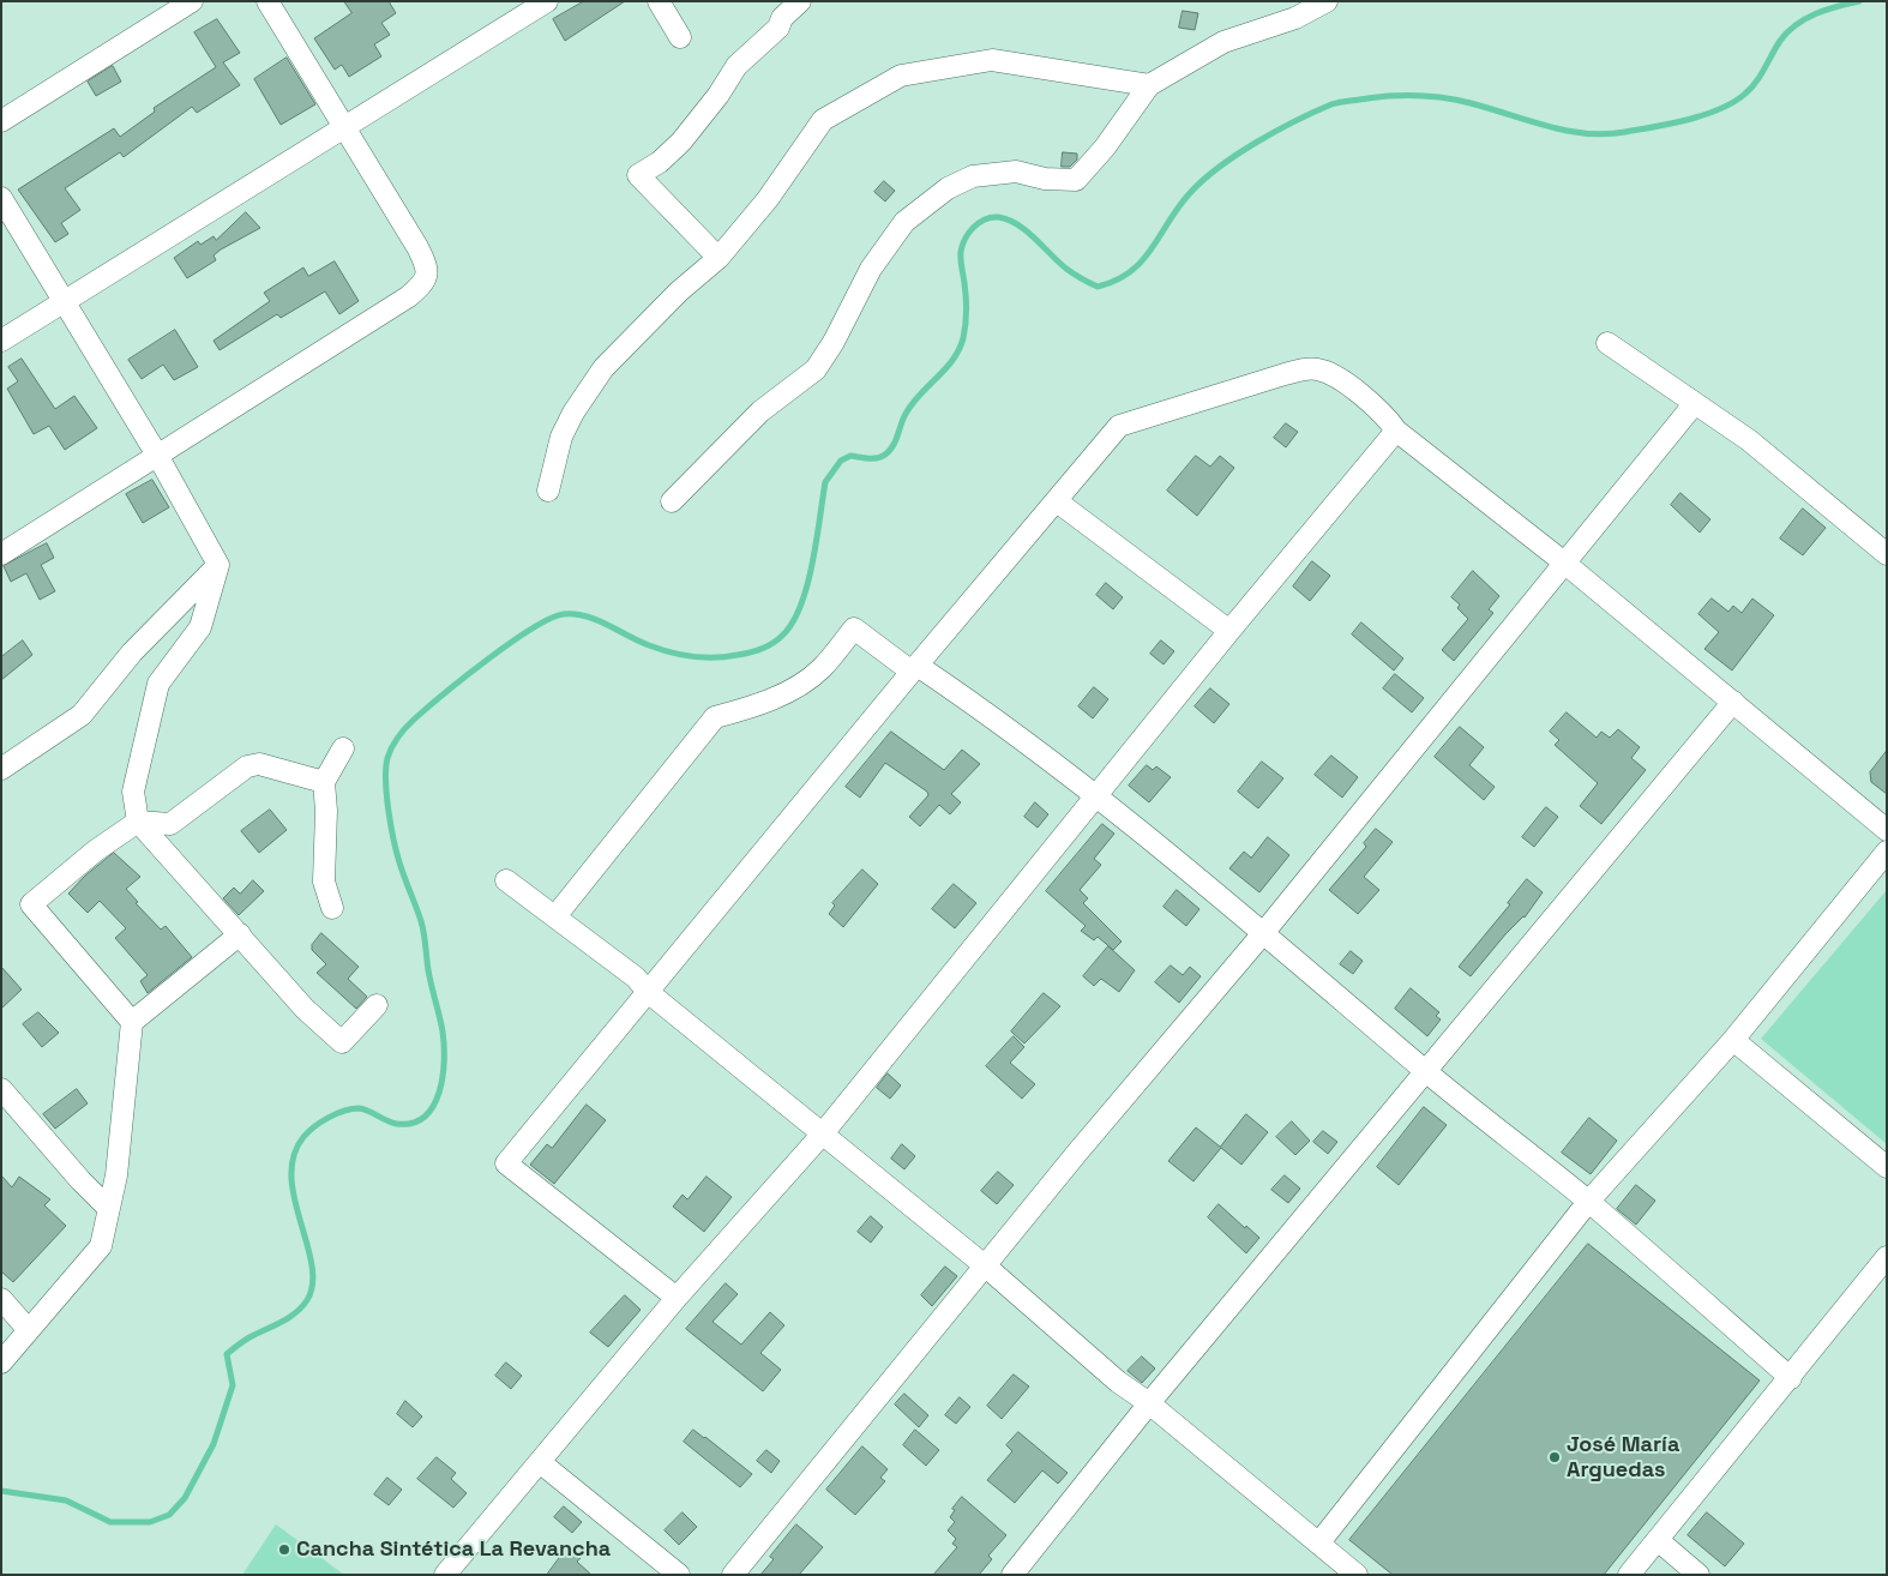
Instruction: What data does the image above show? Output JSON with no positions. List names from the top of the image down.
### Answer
{
  "places": ["José María Arguedas", "Cancha Sintética La Revancha"]
}
